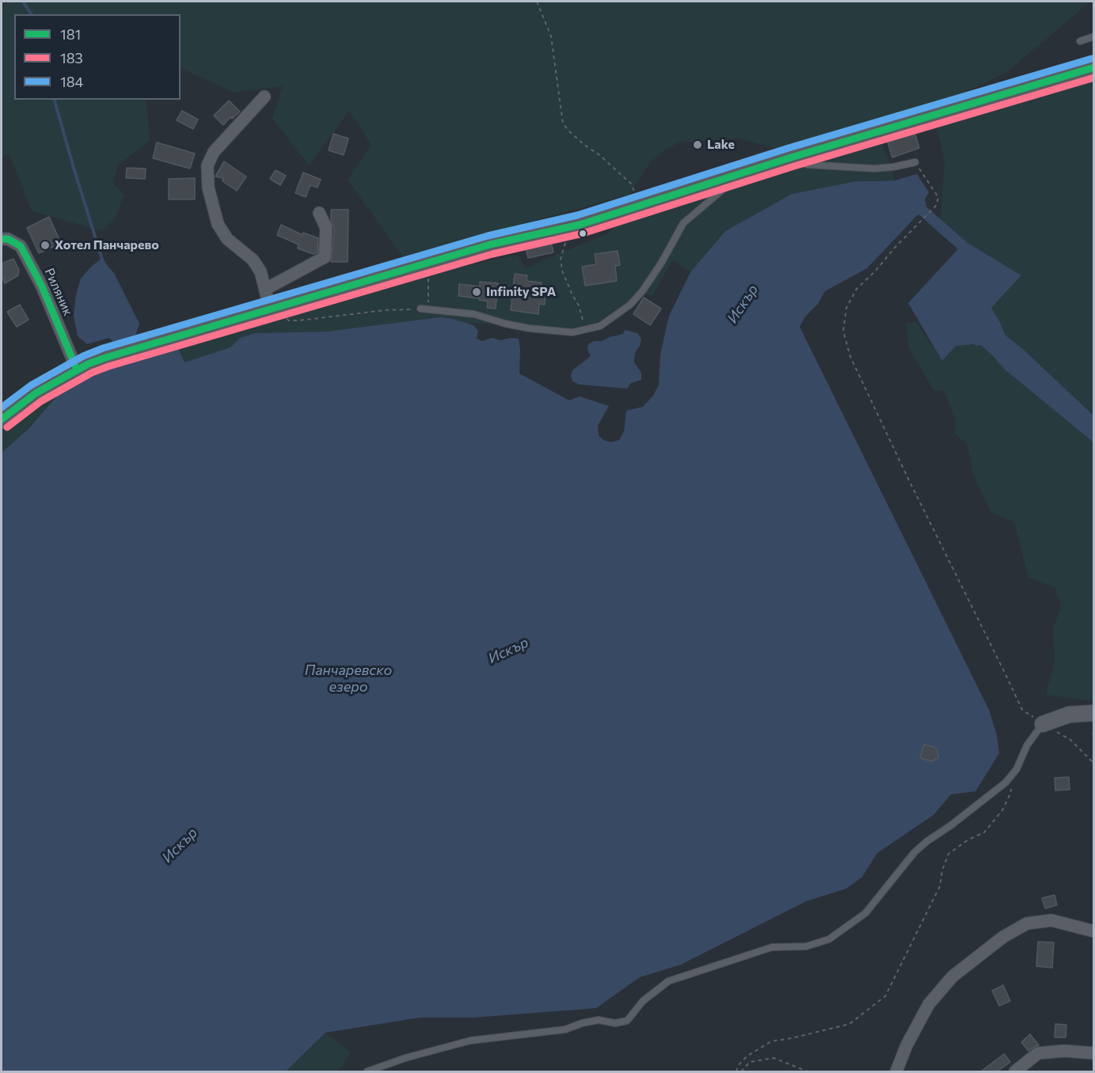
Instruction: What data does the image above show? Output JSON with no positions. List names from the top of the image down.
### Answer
{
  "streets": {
    "street": ["Риляник"]
  },
  "water": ["Искър", "Панчаревско езеро"],
  "places": ["Lake", "Хотел Панчарево", "Infinity SPA"],
  "lines": ["transit line 184", "transit line 181", "transit line 183"],
  "legend": ["181", "183", "184"]
}
